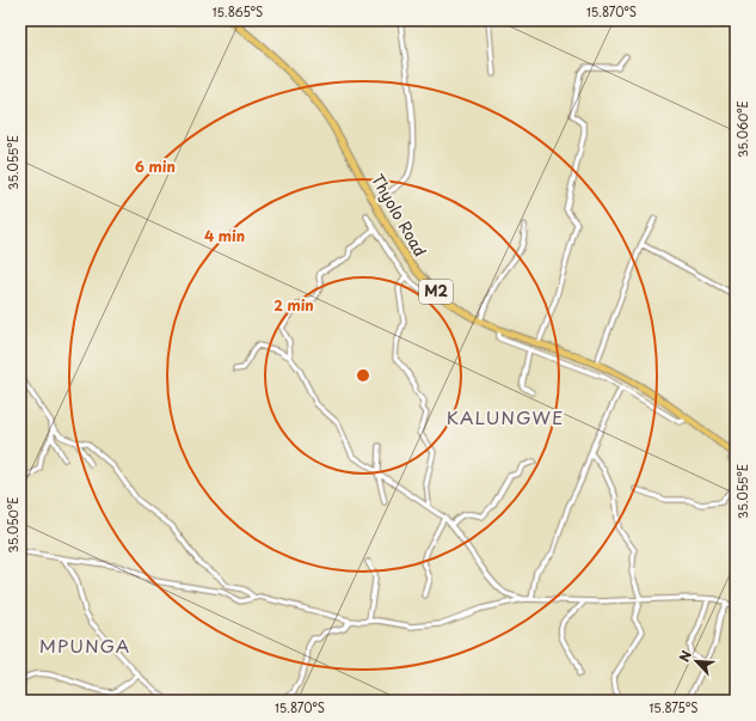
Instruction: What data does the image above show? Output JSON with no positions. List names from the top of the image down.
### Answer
{
  "streets": {
    "highway": ["Thyolo Road", "M2"]
  },
  "districts": ["KALUNGWE", "MPUNGA"],
  "north": "top left",
  "coordinates": [
    "15.865°S",
    "15.870°S",
    "35.060°E",
    "35.055°E",
    "35.050°E",
    "15.875°S"
  ],
  "rings": ["6 min", "4 min", "2 min"]
}
